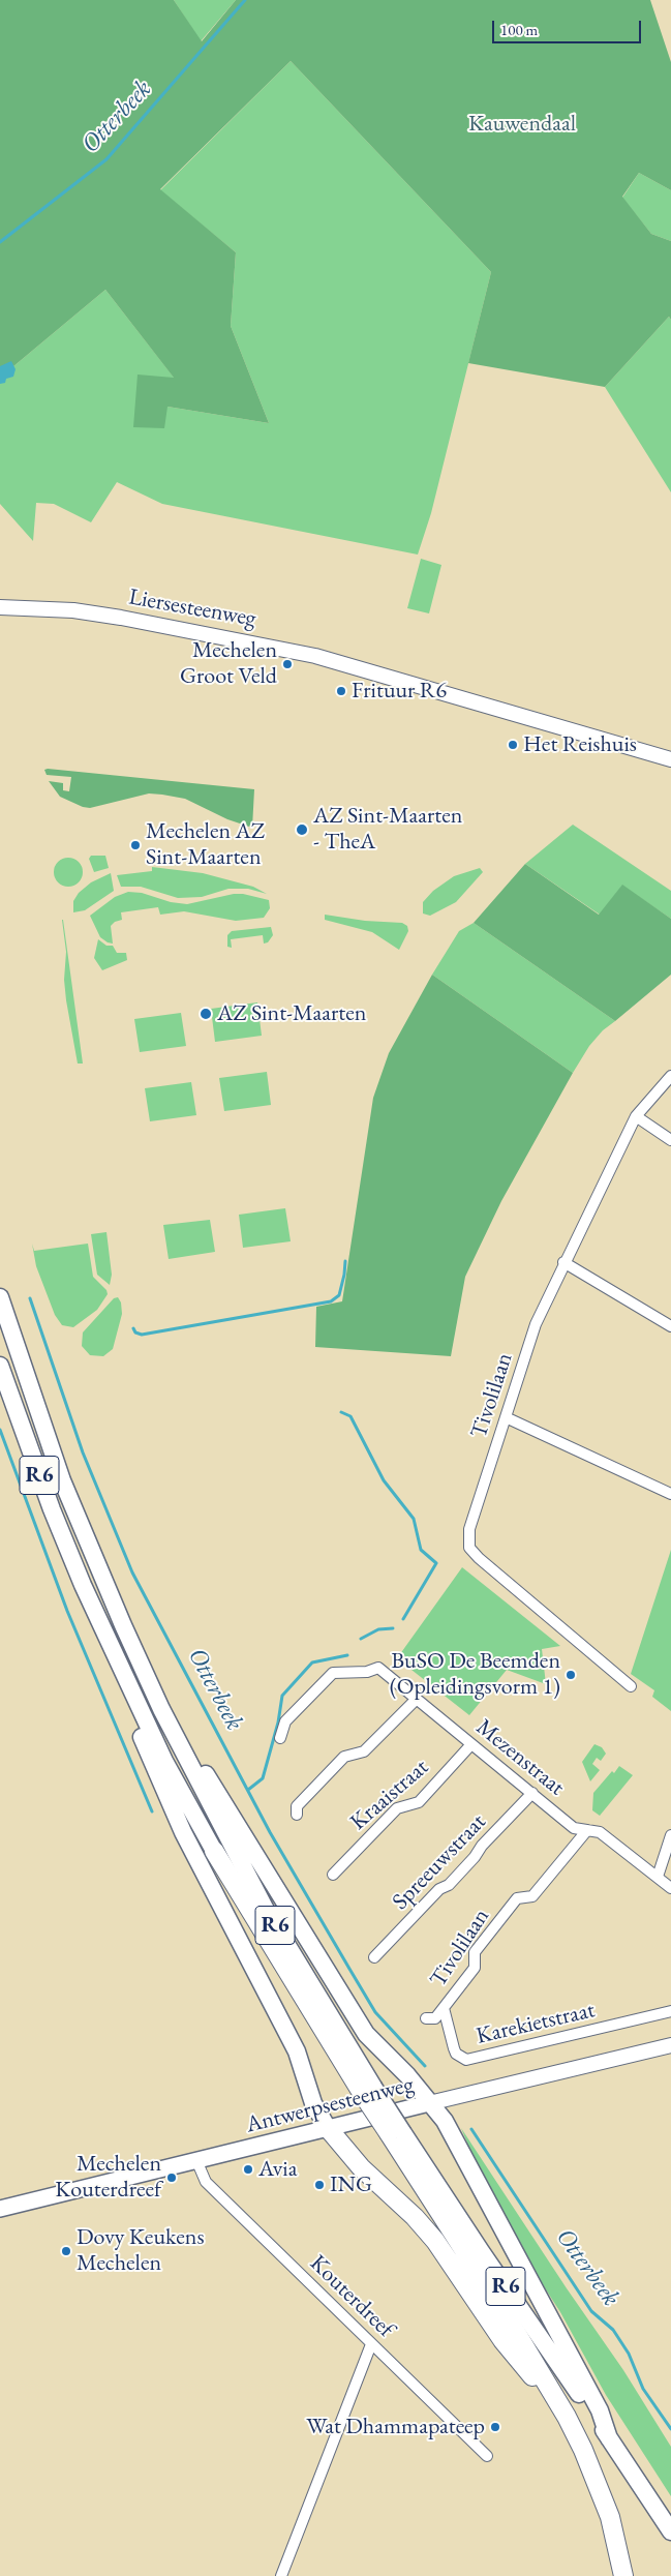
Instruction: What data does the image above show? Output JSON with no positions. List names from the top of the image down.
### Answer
{
  "streets": {
    "highway": ["R6"],
    "main road": ["Liersesteenweg", "Antwerpsesteenweg"],
    "street": [
      "Tivolilaan",
      "Mezenstraat",
      "Kraaistraat",
      "Spreeuwstraat",
      "Karekietstraat",
      "Kouterdreef"
    ]
  },
  "crossings": [
    ["Tivolilaan", "Mezenstraat"],
    ["Tivolilaan", "Karekietstraat"],
    ["Mezenstraat", "Kraaistraat"],
    ["Mezenstraat", "Spreeuwstraat"],
    ["Antwerpsesteenweg", "Kouterdreef"]
  ],
  "water": ["Otterbeek"],
  "parks": ["Kauwendaal"],
  "places": [
    "Mechelen Groot Veld",
    "Frituur R6",
    "Het Reishuis",
    "AZ Sint-Maarten - TheA",
    "Mechelen AZ Sint-Maarten",
    "AZ Sint-Maarten",
    "BuSO De Beemden (Opleidingsvorm 1)",
    "Avia",
    "Mechelen Kouterdreef",
    "ING",
    "Dovy Keukens Mechelen",
    "Wat Dhammapateep"
  ],
  "scale_bar": "100 m"
}
